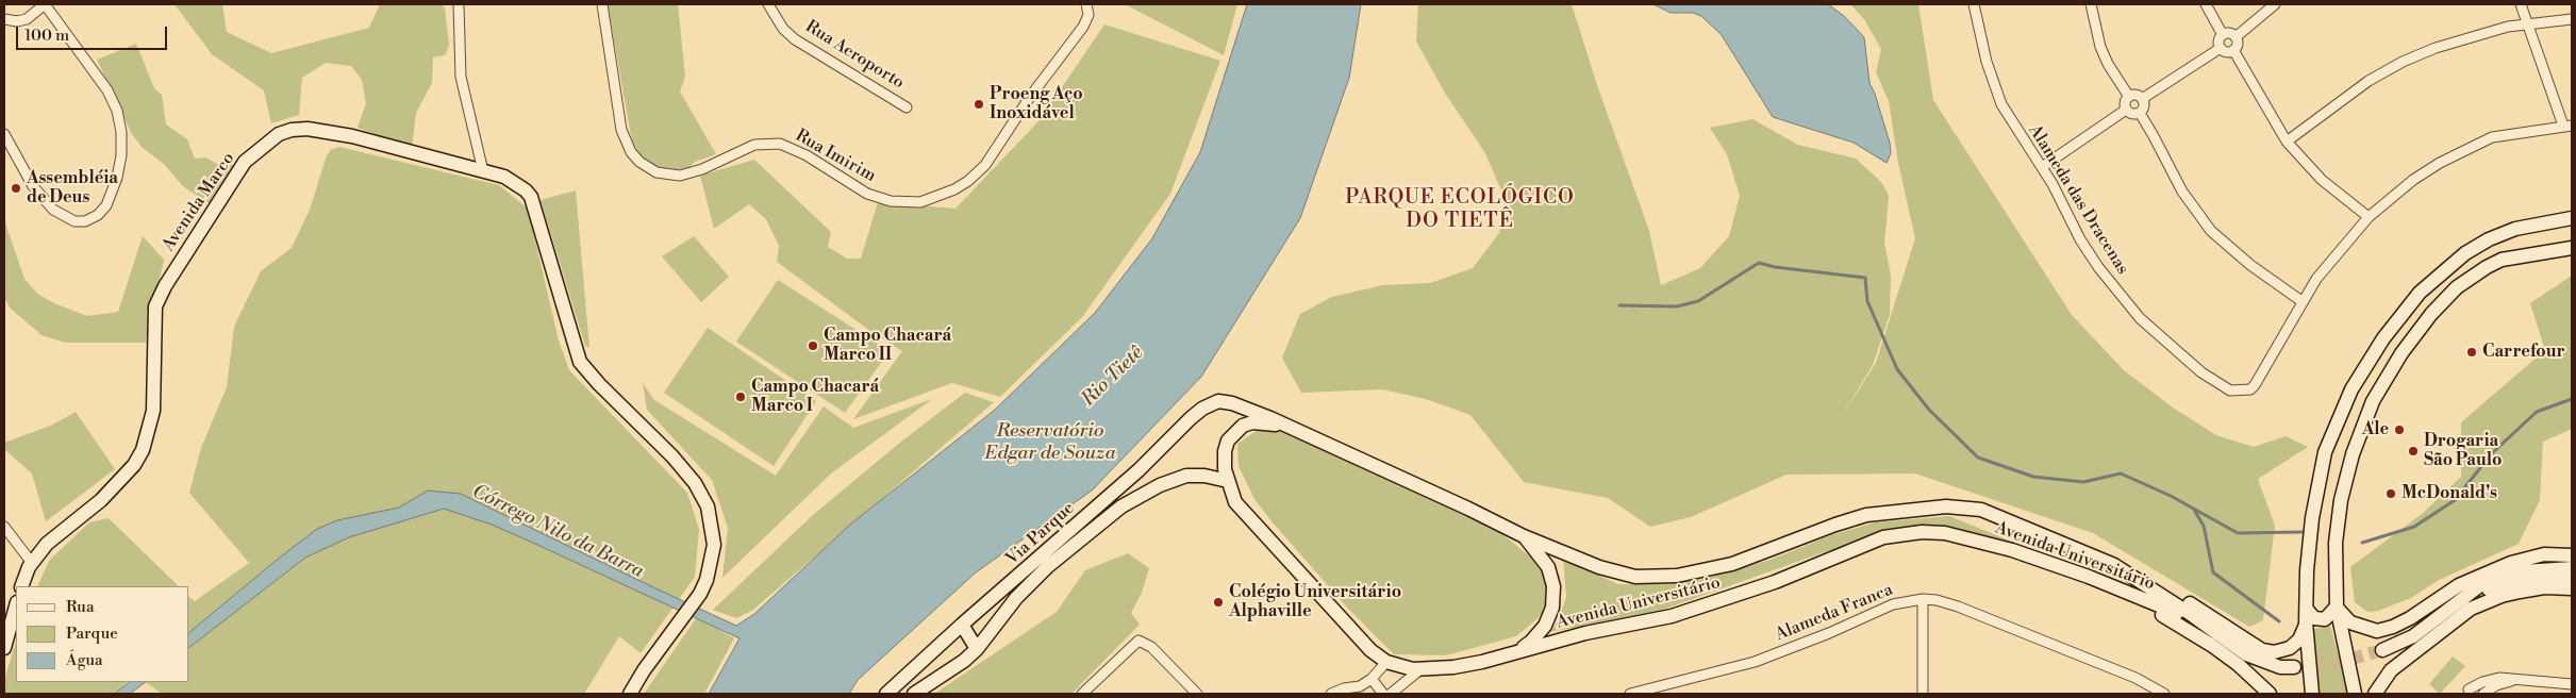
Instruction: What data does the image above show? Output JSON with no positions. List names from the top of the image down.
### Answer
{
  "streets": {
    "main road": ["Avenida Marco", "Via Parque", "Avenida Universitário"],
    "street": [
      "Rua Aeroporto",
      "Rua Imirim",
      "Alameda das Dracenas",
      "Alameda Franca"
    ]
  },
  "crossings": [
    ["Via Parque", "Avenida Universitário"]
  ],
  "districts": ["PARQUE ECOLÓGICO DO TIETÊ"],
  "water": ["Rio Tietê", "Reservatório Edgar de Souza", "Córrego Nilo da Barra"],
  "places": [
    "Proeng Aço Inoxidável",
    "Assembléia de Deus",
    "Campo Chacará Marco II",
    "Carrefour",
    "Campo Chacará Marco I",
    "Ale",
    "Drogaria São Paulo",
    "McDonald's",
    "Colégio Universitário Alphaville"
  ],
  "legend": ["Rua", "Parque", "Água"],
  "scale_bar": "100 m"
}
